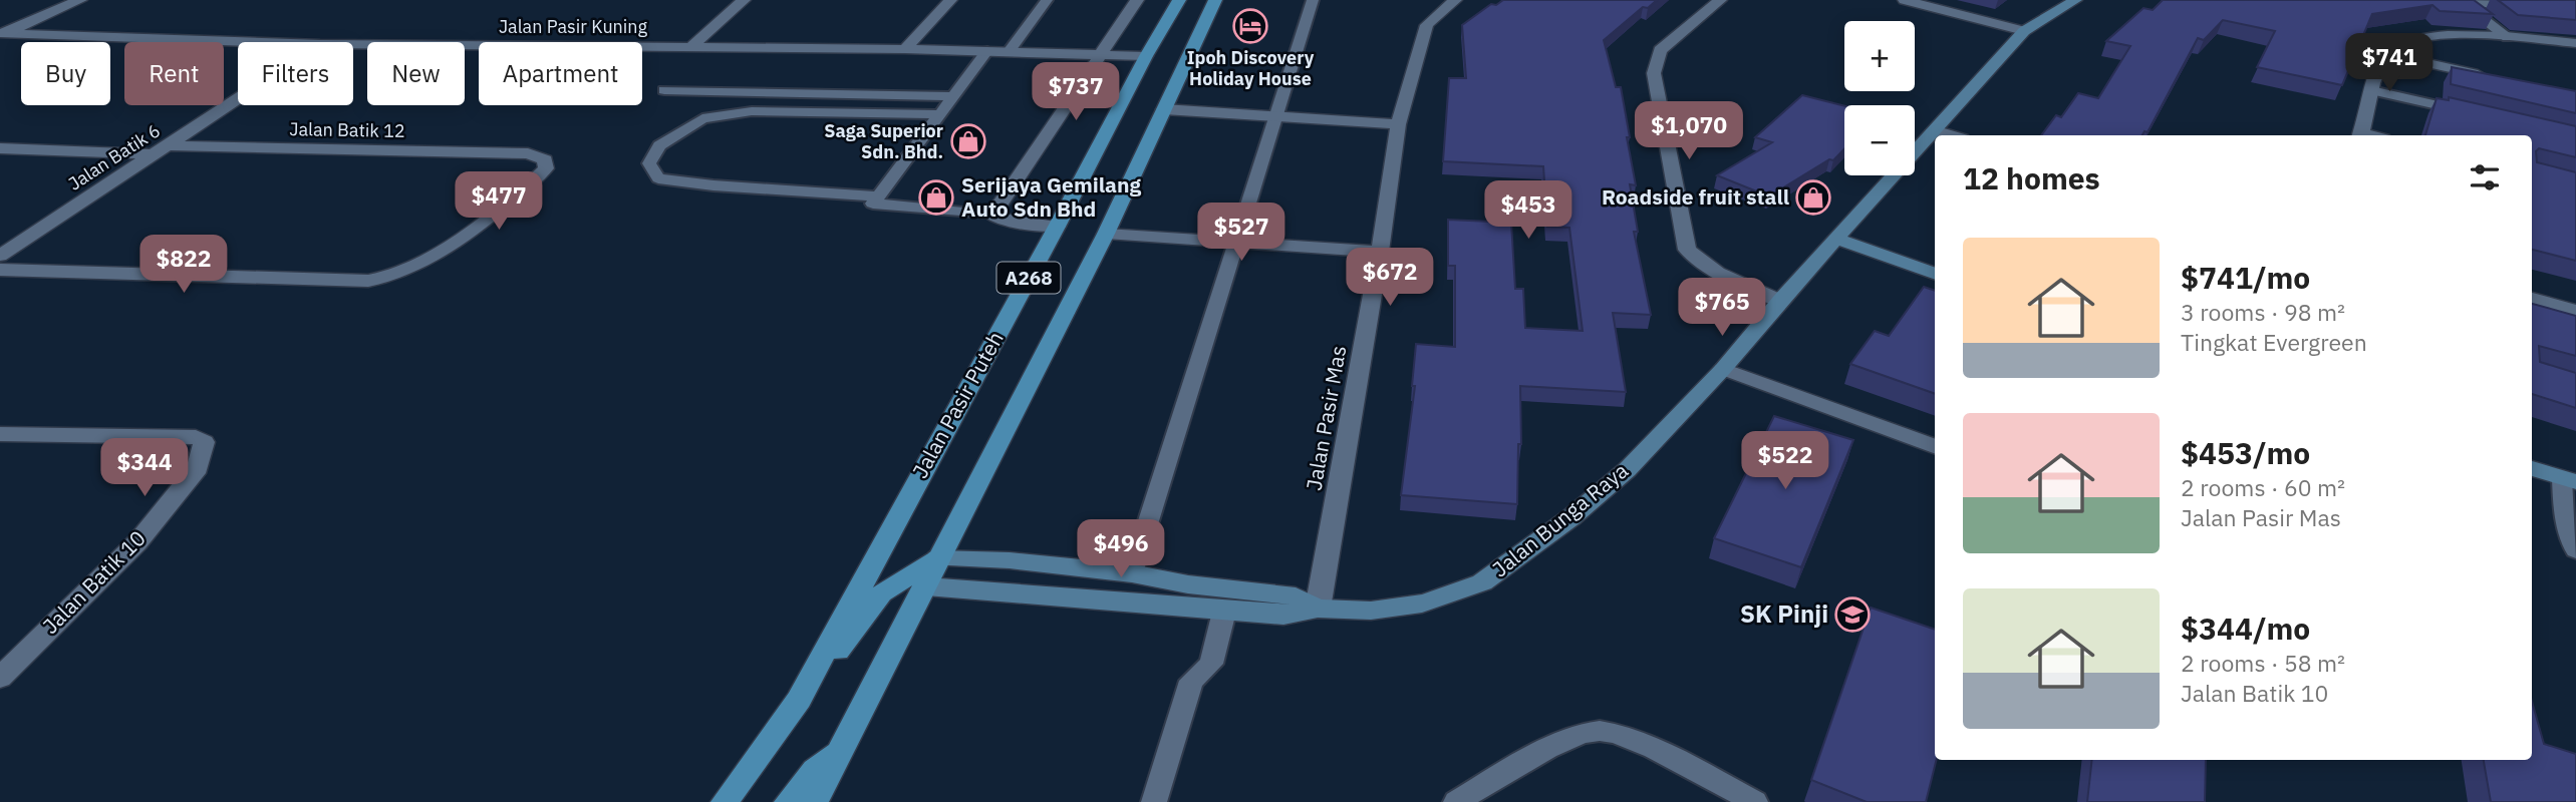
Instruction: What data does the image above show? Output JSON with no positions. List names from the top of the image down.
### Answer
{
  "streets": {
    "main road": ["A268", "Jalan Pasir Puteh", "Jalan Bunga Raya"],
    "street": [
      "Jalan Pasir Kuning",
      "Jalan Batik 12",
      "Jalan Batik 6",
      "Jalan Pasir Mas",
      "Jalan Batik 10"
    ]
  },
  "crossings": [
    ["Jalan Pasir Kuning", "Jalan Pasir Puteh"],
    ["Jalan Batik 12", "Jalan Batik 6"],
    ["A268", "Jalan Bunga Raya"],
    ["Jalan Pasir Mas", "Jalan Bunga Raya"]
  ],
  "places": {
    "hotel": ["Ipoh Discovery Holiday House"],
    "shop": ["Saga Superior Sdn. Bhd.", "Serijaya Gemilang Auto Sdn Bhd", "Roadside fruit stall"],
    "school or university": ["SK Pinji"]
  },
  "page": {
    "map_buttons": ["+", "−"],
    "price": [
      "$741",
      "$737",
      "$1,070",
      "$477",
      "$453",
      "$527",
      "$822",
      "$672",
      "$765",
      "$522",
      "$344",
      "$496"
    ],
    "chip": [
      "Buy",
      "Rent",
      "Filters",
      "New",
      "Apartment"
    ],
    "heading": "12 homes",
    "list": [
      {
        "name": "$741/mo",
        "note": "3 rooms · 98 m² · Tingkat Evergreen"
      },
      {
        "name": "$453/mo",
        "note": "2 rooms · 60 m² · Jalan Pasir Mas"
      },
      {
        "name": "$344/mo",
        "note": "2 rooms · 58 m² · Jalan Batik 10"
      }
    ]
  }
}
